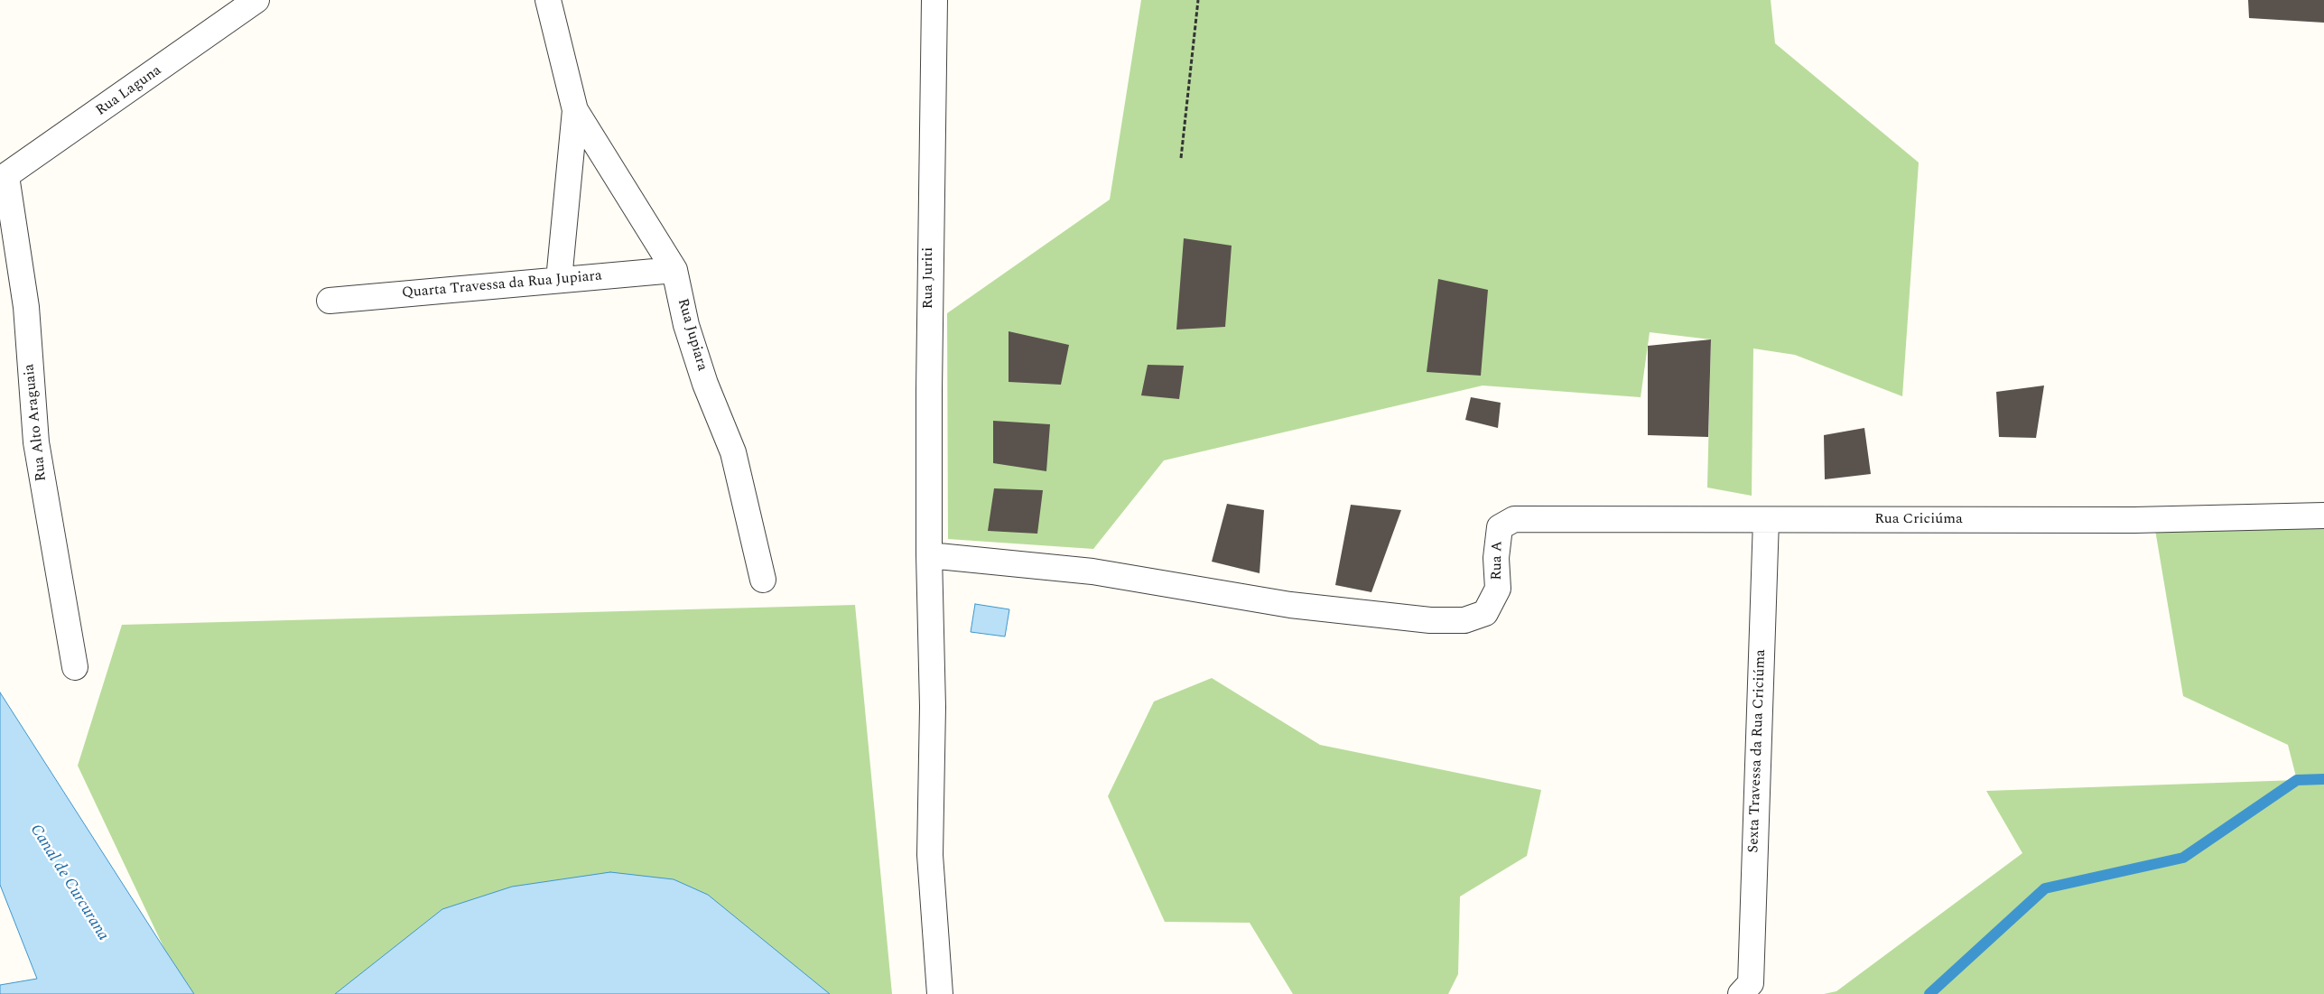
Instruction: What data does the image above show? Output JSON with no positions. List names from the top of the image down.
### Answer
{
  "streets": {
    "street": [
      "Rua Laguna",
      "Rua Juriti",
      "Quarta Travessa da Rua Jupiara",
      "Rua Jupiara",
      "Rua Alto Araguaia",
      "Rua Criciúma",
      "Rua A",
      "Sexta Travessa da Rua Criciúma"
    ]
  },
  "crossings": [
    ["Rua Laguna", "Rua Alto Araguaia"],
    ["Rua Juriti", "Rua A"],
    ["Quarta Travessa da Rua Jupiara", "Rua Jupiara"],
    ["Rua Criciúma", "Rua A"],
    ["Rua Criciúma", "Sexta Travessa da Rua Criciúma"]
  ],
  "water": ["Canal de Curcurana"]
}
